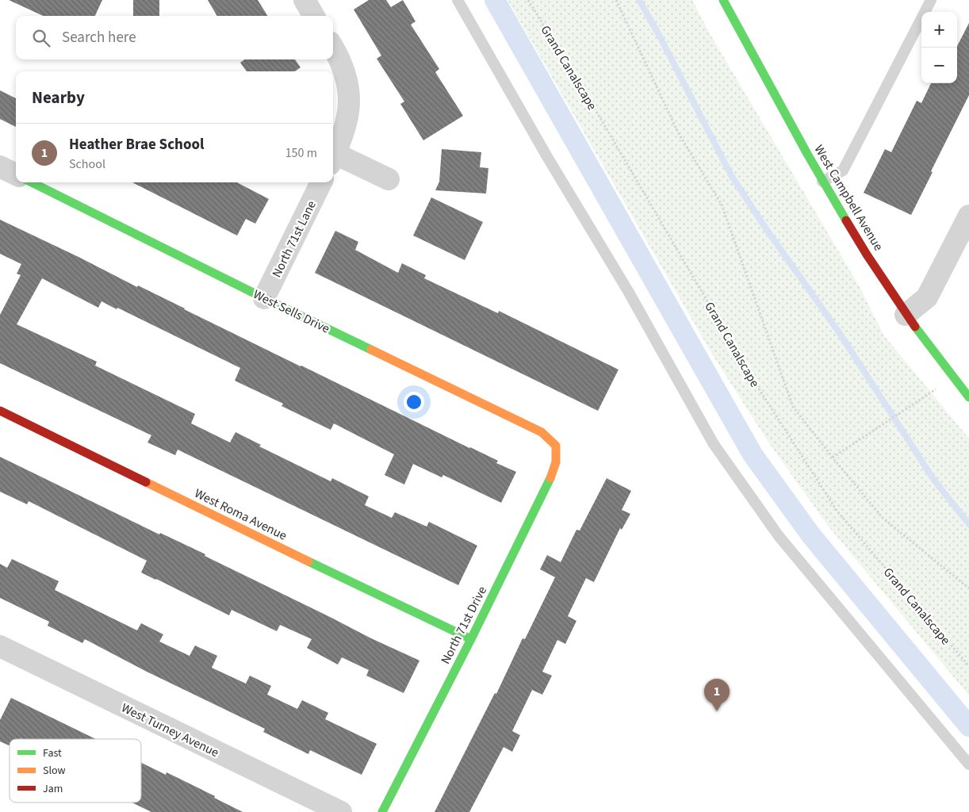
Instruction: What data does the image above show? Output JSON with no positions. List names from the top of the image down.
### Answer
{
  "streets": {
    "street": [
      "West Campbell Avenue",
      "North 71st Lane",
      "West Sells Drive",
      "West Roma Avenue",
      "North 71st Drive",
      "West Turney Avenue"
    ],
    "path": ["Grand Canalscape"]
  },
  "crossings": [
    ["North 71st Lane", "West Sells Drive"],
    ["West Sells Drive", "North 71st Drive"],
    ["West Roma Avenue", "North 71st Drive"]
  ],
  "legend": ["Fast", "Slow", "Jam"],
  "page": {
    "map_buttons": ["+", "−"],
    "search": "Search here",
    "heading": "Nearby",
    "list": [
      {
        "mark": "1",
        "name": "Heather Brae School",
        "note": "School",
        "value": "150 m"
      }
    ],
    "pins": "1"
  }
}
